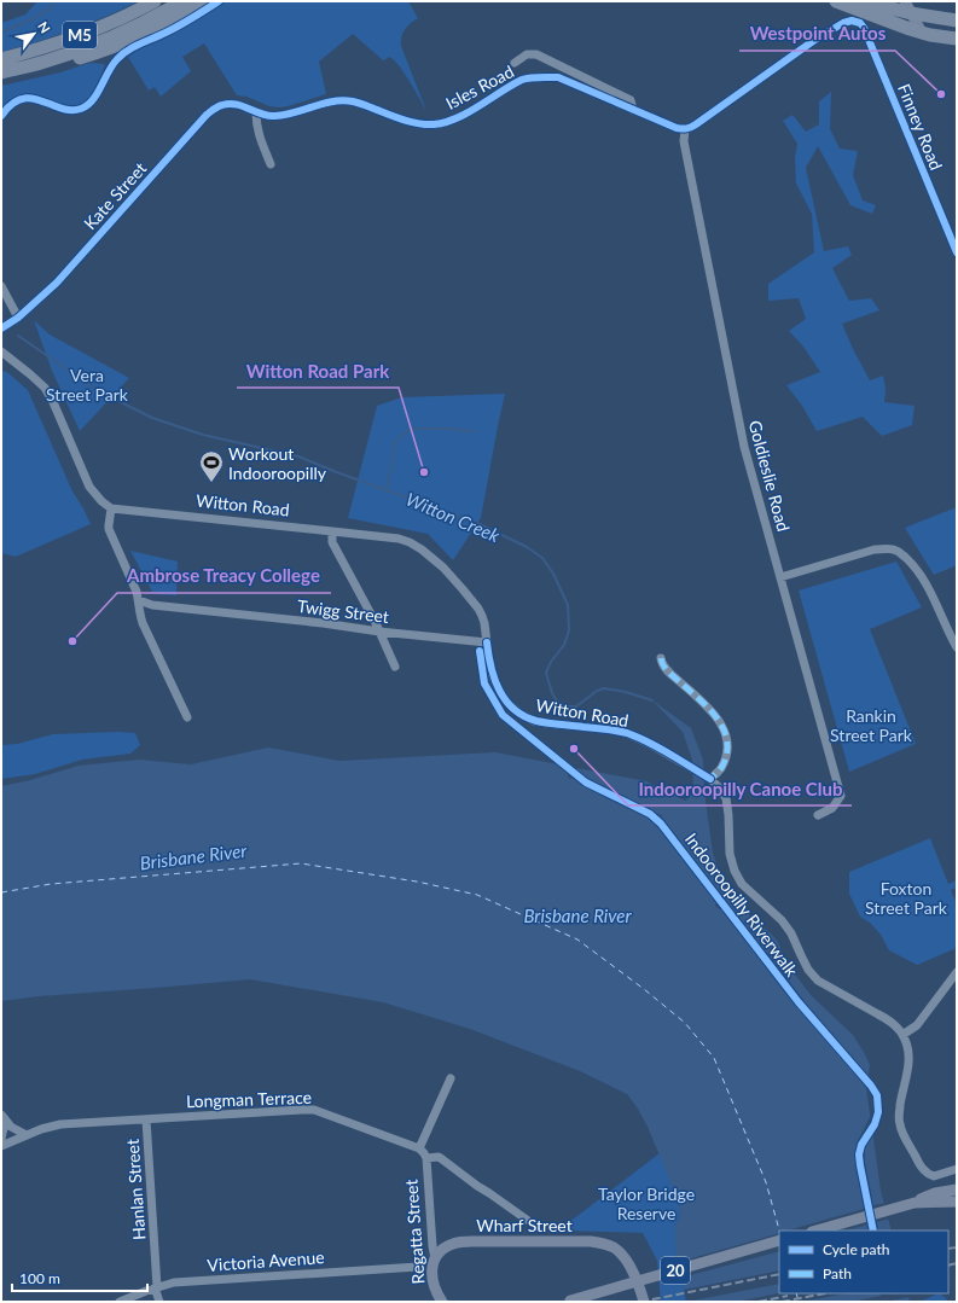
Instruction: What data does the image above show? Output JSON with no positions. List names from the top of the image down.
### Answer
{
  "streets": {
    "highway": ["M5"],
    "main road": ["Wharf Street", "Regatta Street", "20"],
    "street": [
      "Isles Road",
      "Finney Road",
      "Kate Street",
      "Goldieslie Road",
      "Witton Road",
      "Twigg Street",
      "Longman Terrace",
      "Hanlan Street",
      "Victoria Avenue"
    ],
    "cycle path": ["Indooroopilly Riverwalk"]
  },
  "crossings": [
    ["Isles Road", "Finney Road"],
    ["Isles Road", "Kate Street"],
    ["Isles Road", "Goldieslie Road"],
    ["Finney Road", "Goldieslie Road"],
    ["Witton Road", "Twigg Street"],
    ["Longman Terrace", "Hanlan Street"],
    ["Hanlan Street", "Victoria Avenue"],
    ["Wharf Street", "Regatta Street"]
  ],
  "water": ["Witton Creek", "Brisbane River"],
  "parks": [
    "Vera Street Park",
    "Rankin Street Park",
    "Foxton Street Park",
    "Taylor Bridge Reserve"
  ],
  "places": {
    "other": [
      "Westpoint Autos",
      "Witton Road Park",
      "Ambrose Treacy College",
      "Indooroopilly Canoe Club"
    ],
    "sports": ["Workout Indooroopilly"]
  },
  "legend": ["Cycle path", "Path"],
  "scale_bar": "100 m",
  "north": "top right"
}
